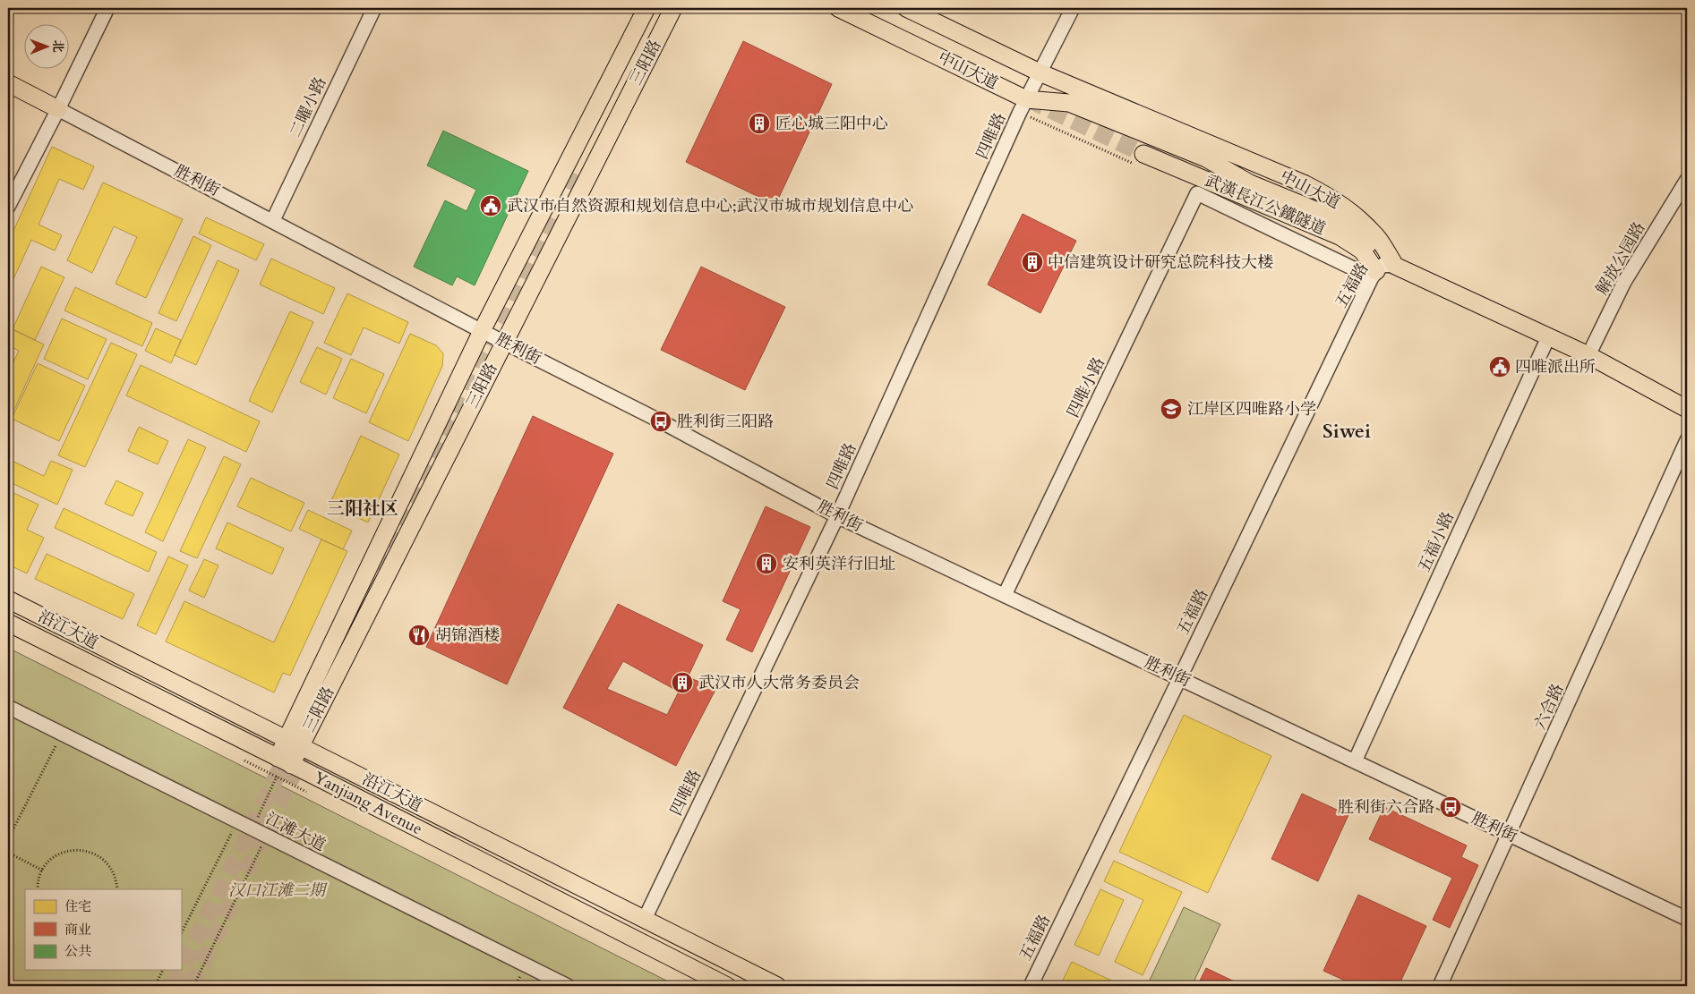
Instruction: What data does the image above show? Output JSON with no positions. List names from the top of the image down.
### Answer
{
  "streets": {
    "main road": [
      "三阳路",
      "中山大道",
      "胜利街",
      "武漢長江公鐵隧道",
      "沿江大道",
      "Yanjiang Avenue"
    ],
    "street": [
      "二曜小路",
      "四唯路",
      "解放公园路",
      "五福路",
      "四唯小路",
      "五福小路",
      "六合路",
      "江滩大道"
    ]
  },
  "crossings": [
    ["三阳路", "胜利街"],
    ["三阳路", "沿江大道"],
    ["三阳路", "Yanjiang Avenue"],
    ["中山大道", "四唯路"],
    ["中山大道", "武漢長江公鐵隧道"],
    ["中山大道", "五福路"],
    ["中山大道", "四唯小路"],
    ["二曜小路", "胜利街"],
    ["四唯路", "胜利街"],
    ["四唯路", "沿江大道"],
    ["胜利街", "五福路"],
    ["胜利街", "四唯小路"],
    ["胜利街", "五福小路"],
    ["胜利街", "六合路"],
    ["武漢長江公鐵隧道", "五福路"],
    ["武漢長江公鐵隧道", "四唯小路"],
    ["五福路", "四唯小路"]
  ],
  "districts": ["Siwei", "三阳社区"],
  "parks": ["汉口江滩二期"],
  "places": {
    "building": [
      "匠心城三阳中心",
      "中信建筑设计研究总院科技大楼",
      "安利英洋行旧址",
      "武汉市人大常务委员会"
    ],
    "public building": ["武汉市自然资源和规划信息中心;武汉市城市规划信息中心", "四唯派出所"],
    "school or university": ["江岸区四唯路小学"],
    "bus stop": ["胜利街三阳路", "胜利街六合路"],
    "restaurant": ["胡锦酒楼"]
  },
  "legend": ["住宅", "商业", "公共"],
  "north": "right"
}
